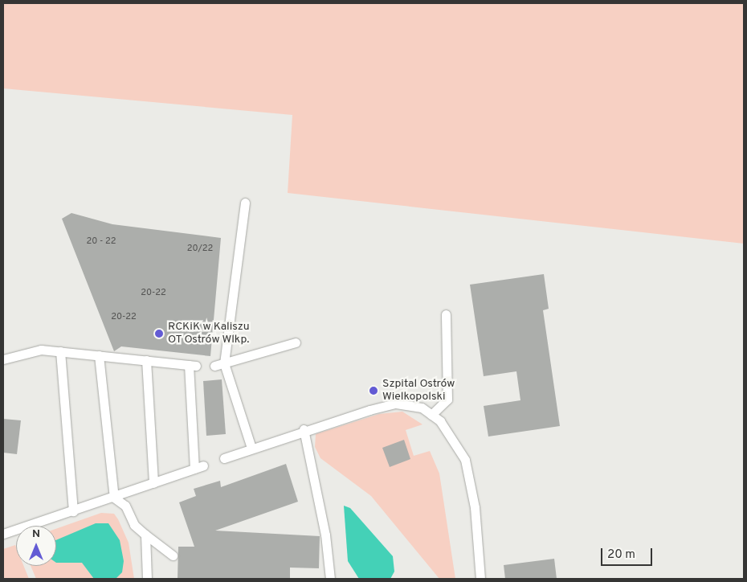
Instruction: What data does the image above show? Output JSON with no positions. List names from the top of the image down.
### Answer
{
  "places": ["RCKiK w Kaliszu OT Ostrów Wlkp.", "Szpital Ostrów Wielkopolski"],
  "house_numbers": [
    "20 - 22",
    "20/22",
    "20-22",
    "20-22"
  ],
  "scale_bar": "20 m",
  "north": "top"
}
